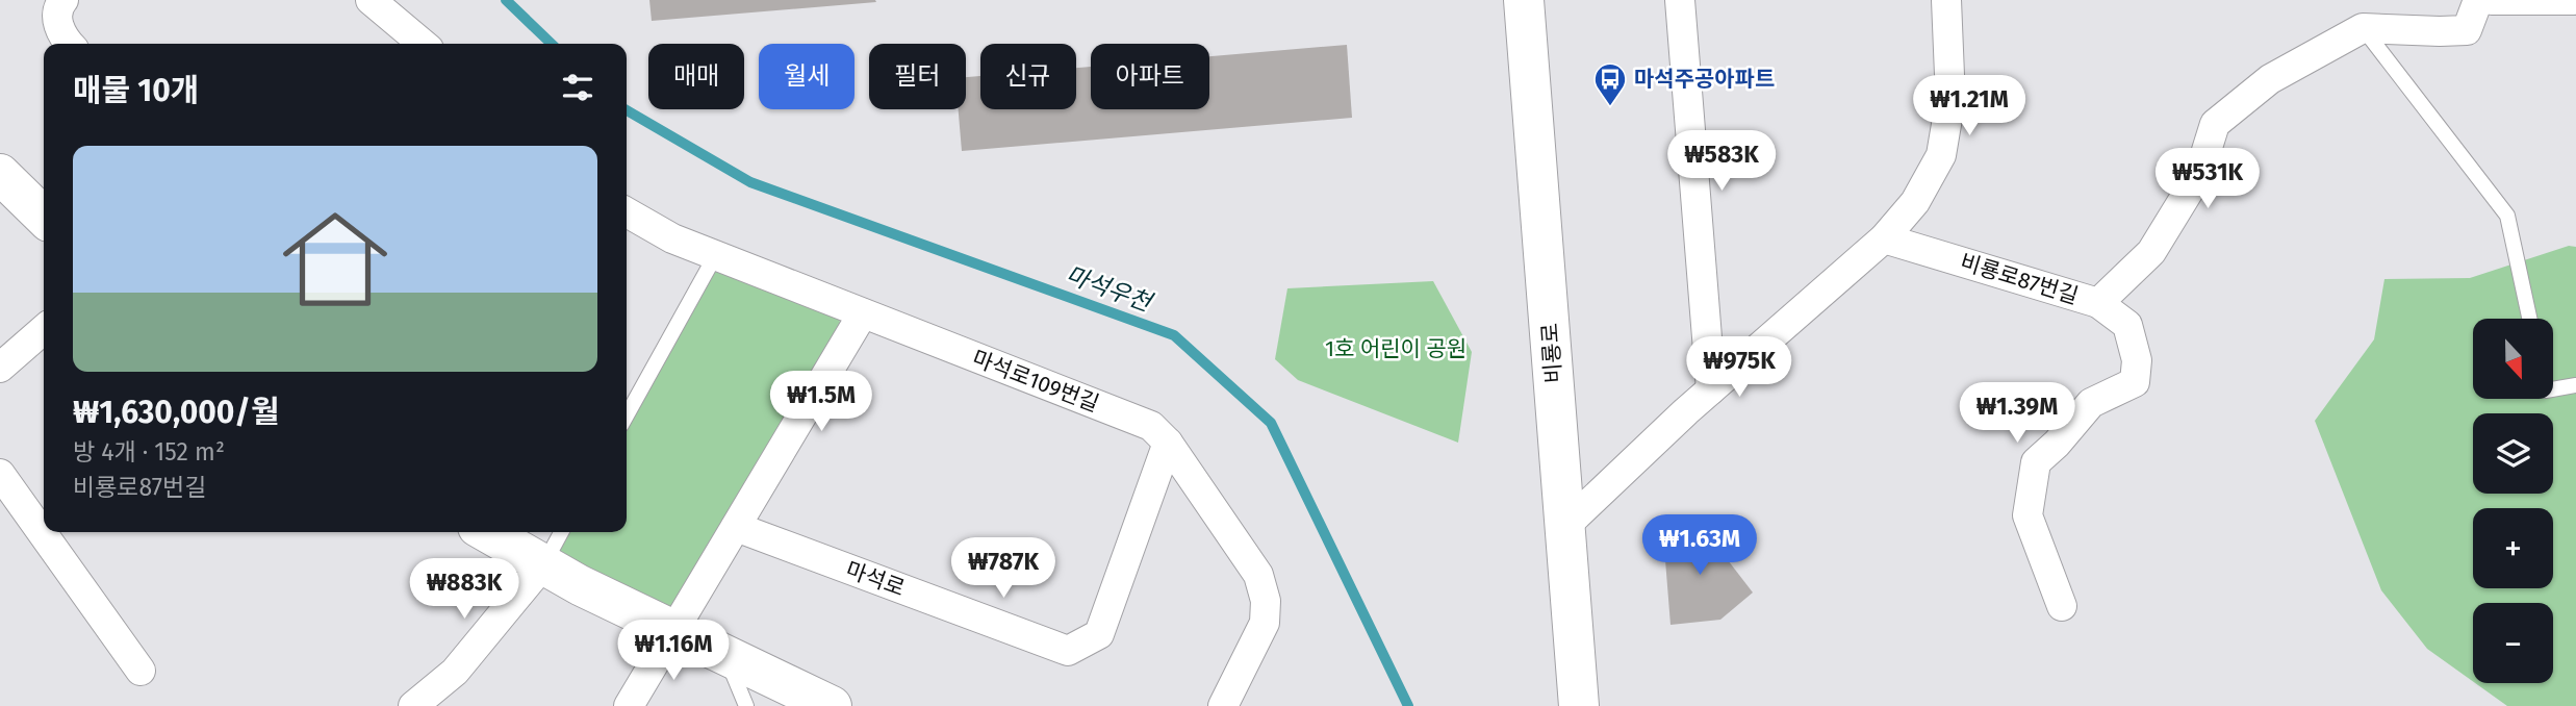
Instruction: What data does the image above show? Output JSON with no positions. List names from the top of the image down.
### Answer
{
  "streets": {
    "street": [
      "비룡로87번길",
      "비룡로",
      "마석로109번길",
      "마석로"
    ]
  },
  "crossings": [
    ["마석로109번길", "마석로"]
  ],
  "water": ["마석우천"],
  "parks": ["1호 어린이 공원"],
  "places": {
    "bus stop": ["마석주공아파트"]
  },
  "north": "bottom",
  "page": {
    "chip": [
      "매매",
      "월세",
      "필터",
      "신규",
      "아파트"
    ],
    "heading": "매물 10개",
    "price": [
      "₩1.21M",
      "₩583K",
      "₩531K",
      "₩975K",
      "₩1.5M",
      "₩1.39M",
      "₩1.63M",
      "₩787K",
      "₩883K",
      "₩1.16M"
    ],
    "list": [
      {
        "name": "₩1,630,000/월",
        "note": "방 4개 · 152 m² · 비룡로87번길"
      }
    ],
    "map_buttons": ["+", "−"]
  }
}
